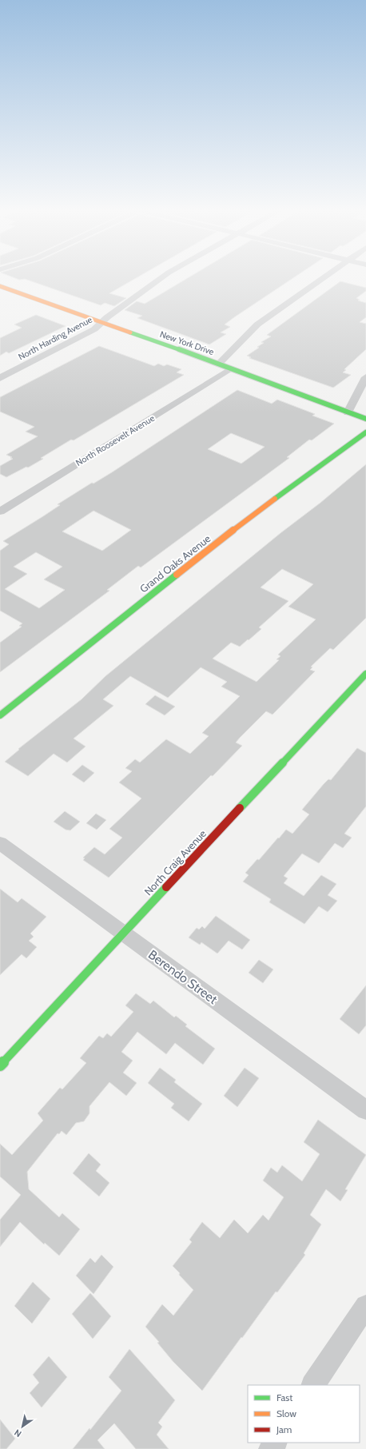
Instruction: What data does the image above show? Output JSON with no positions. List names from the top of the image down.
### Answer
{
  "streets": {
    "street": [
      "North Harding Avenue",
      "New York Drive",
      "North Roosevelt Avenue",
      "Grand Oaks Avenue",
      "North Craig Avenue",
      "Berendo Street"
    ]
  },
  "crossings": [
    ["North Harding Avenue", "New York Drive"],
    ["New York Drive", "North Roosevelt Avenue"],
    ["North Craig Avenue", "Berendo Street"]
  ],
  "legend": ["Fast", "Slow", "Jam"],
  "north": "bottom left"
}
